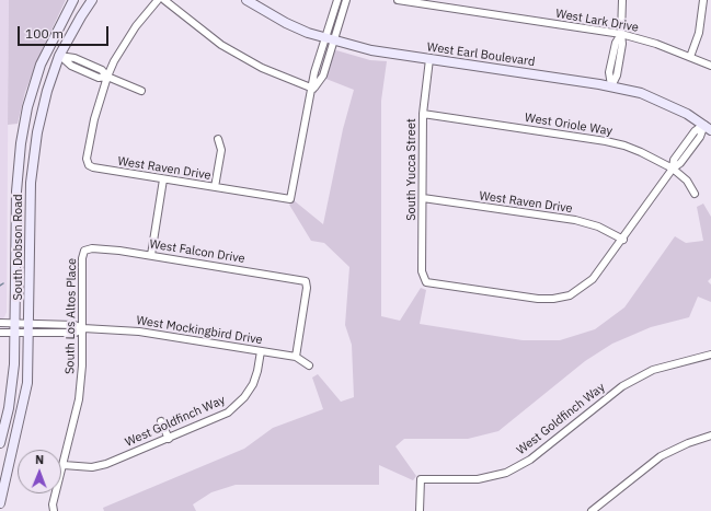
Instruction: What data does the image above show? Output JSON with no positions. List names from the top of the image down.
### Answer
{
  "streets": {
    "main road": ["West Earl Boulevard", "South Dobson Road"],
    "street": [
      "West Lark Drive",
      "West Oriole Way",
      "West Raven Drive",
      "South Yucca Street",
      "West Falcon Drive",
      "South Los Altos Place",
      "West Mockingbird Drive",
      "West Goldfinch Way"
    ]
  },
  "crossings": [
    ["West Earl Boulevard", "South Yucca Street"],
    ["West Oriole Way", "South Yucca Street"],
    ["West Raven Drive", "South Yucca Street"],
    ["South Dobson Road", "West Mockingbird Drive"],
    ["West Falcon Drive", "South Los Altos Place"],
    ["West Falcon Drive", "West Mockingbird Drive"],
    ["South Los Altos Place", "West Mockingbird Drive"],
    ["South Los Altos Place", "West Goldfinch Way"],
    ["West Mockingbird Drive", "West Goldfinch Way"]
  ],
  "scale_bar": "100 m",
  "north": "top"
}
